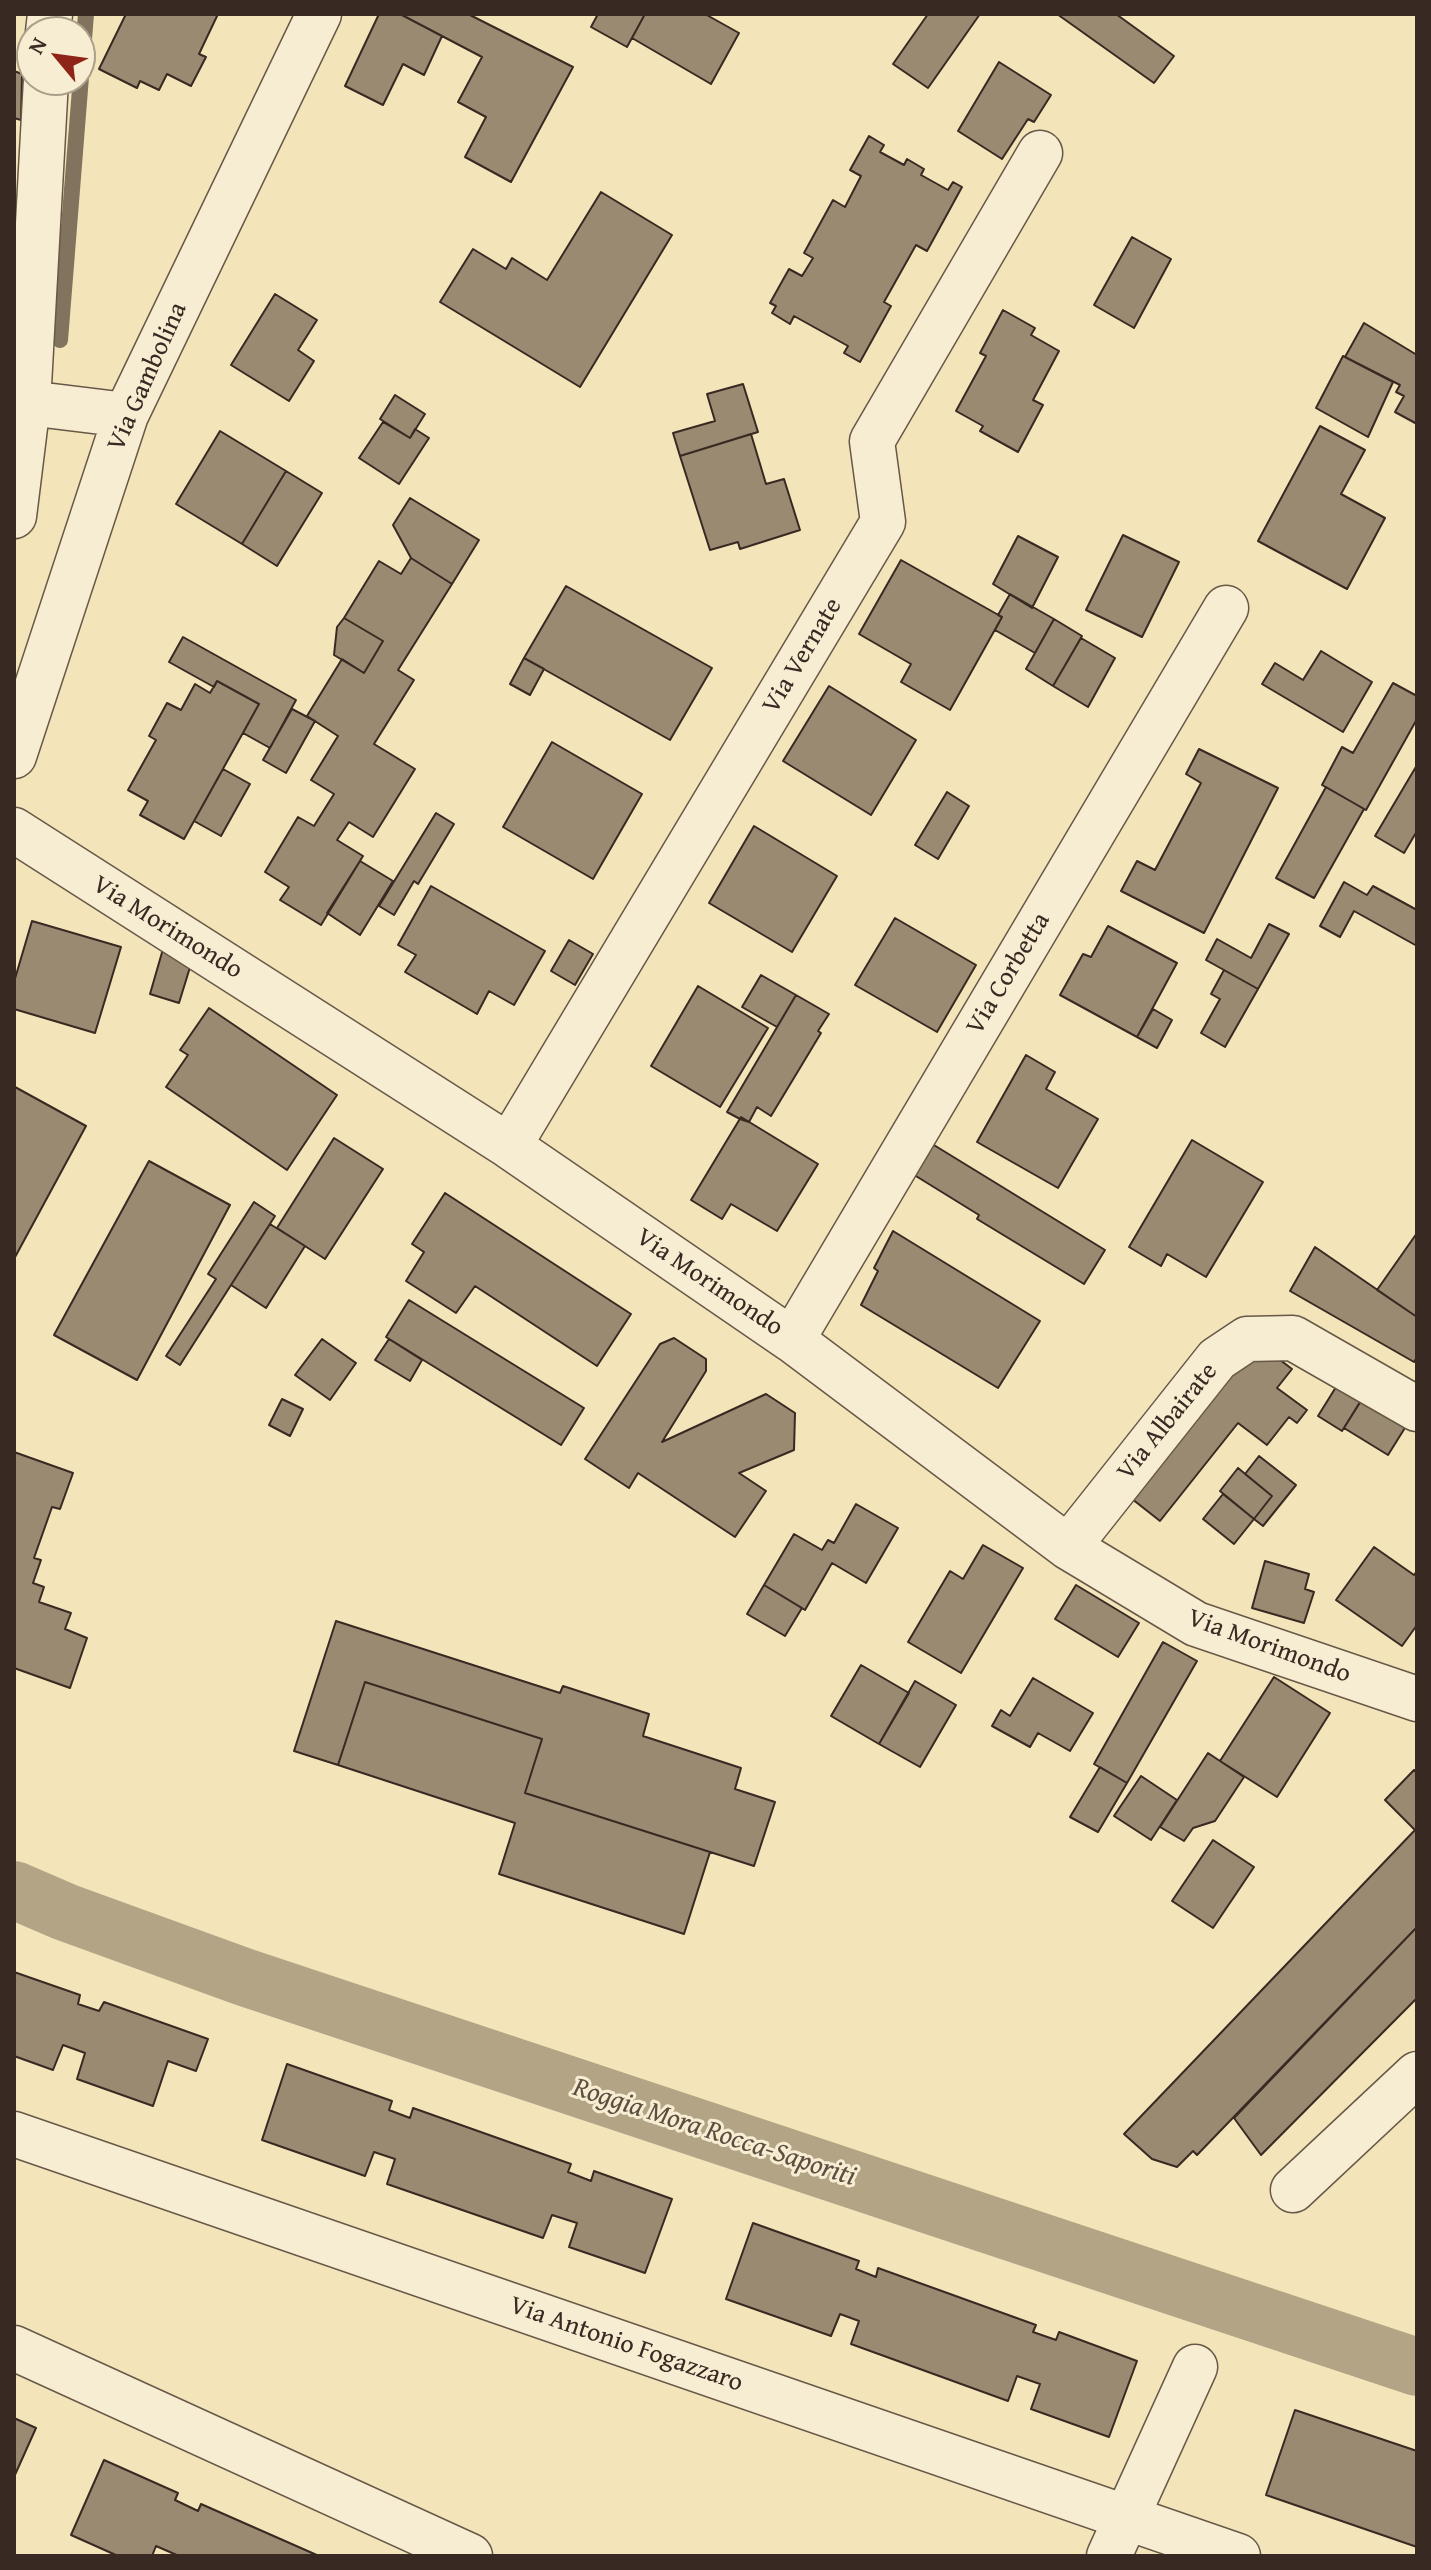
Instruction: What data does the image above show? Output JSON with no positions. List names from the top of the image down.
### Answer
{
  "streets": {
    "street": [
      "Via Gambolina",
      "Via Vernate",
      "Via Morimondo",
      "Via Corbetta",
      "Via Albairate",
      "Via Antonio Fogazzaro"
    ]
  },
  "crossings": [
    ["Via Vernate", "Via Morimondo"],
    ["Via Morimondo", "Via Corbetta"],
    ["Via Morimondo", "Via Albairate"]
  ],
  "water": ["Roggia Mora Rocca-Saporiti"],
  "north": "top left"
}
